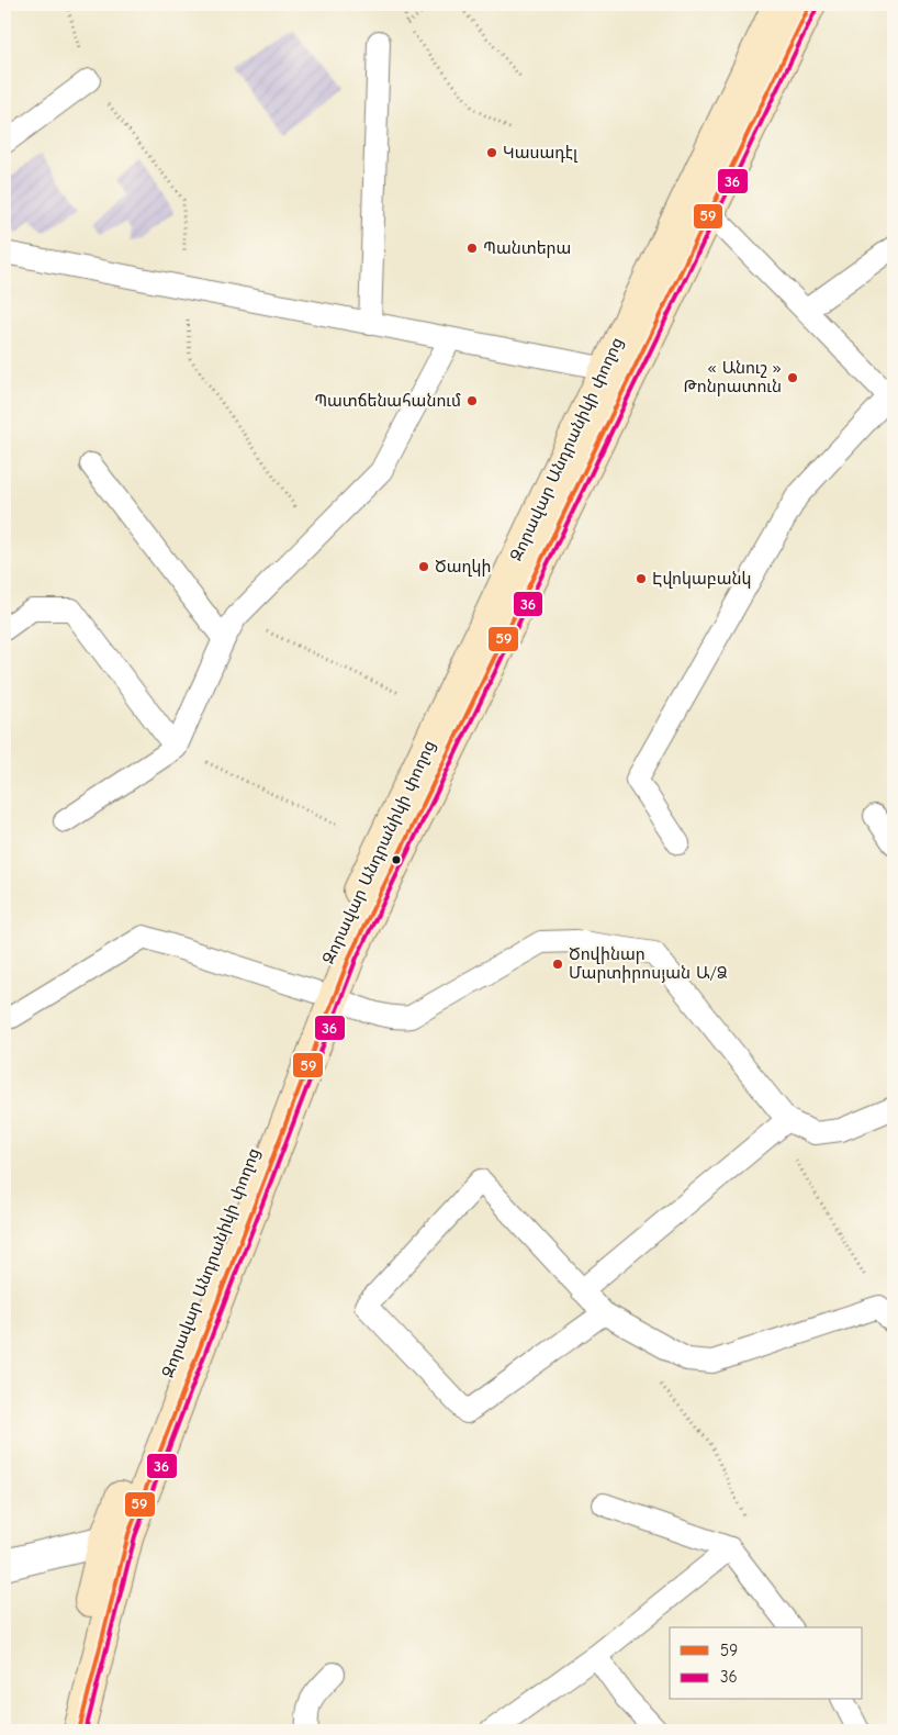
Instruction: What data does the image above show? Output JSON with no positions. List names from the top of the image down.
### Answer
{
  "streets": {
    "main road": ["Զորավար Անդրանիկի փողոց"]
  },
  "places": [
    "Կասադէլ",
    "Պանտերա",
    "« Անուշ » Թոնրատուն",
    "Պատճենահանում",
    "Ծաղկի",
    "Էվոկաբանկ",
    "Ծովինար Մարտիրոսյան Ա/Ձ"
  ],
  "lines": ["transit line 59", "transit line 36"],
  "legend": ["59", "36"]
}
